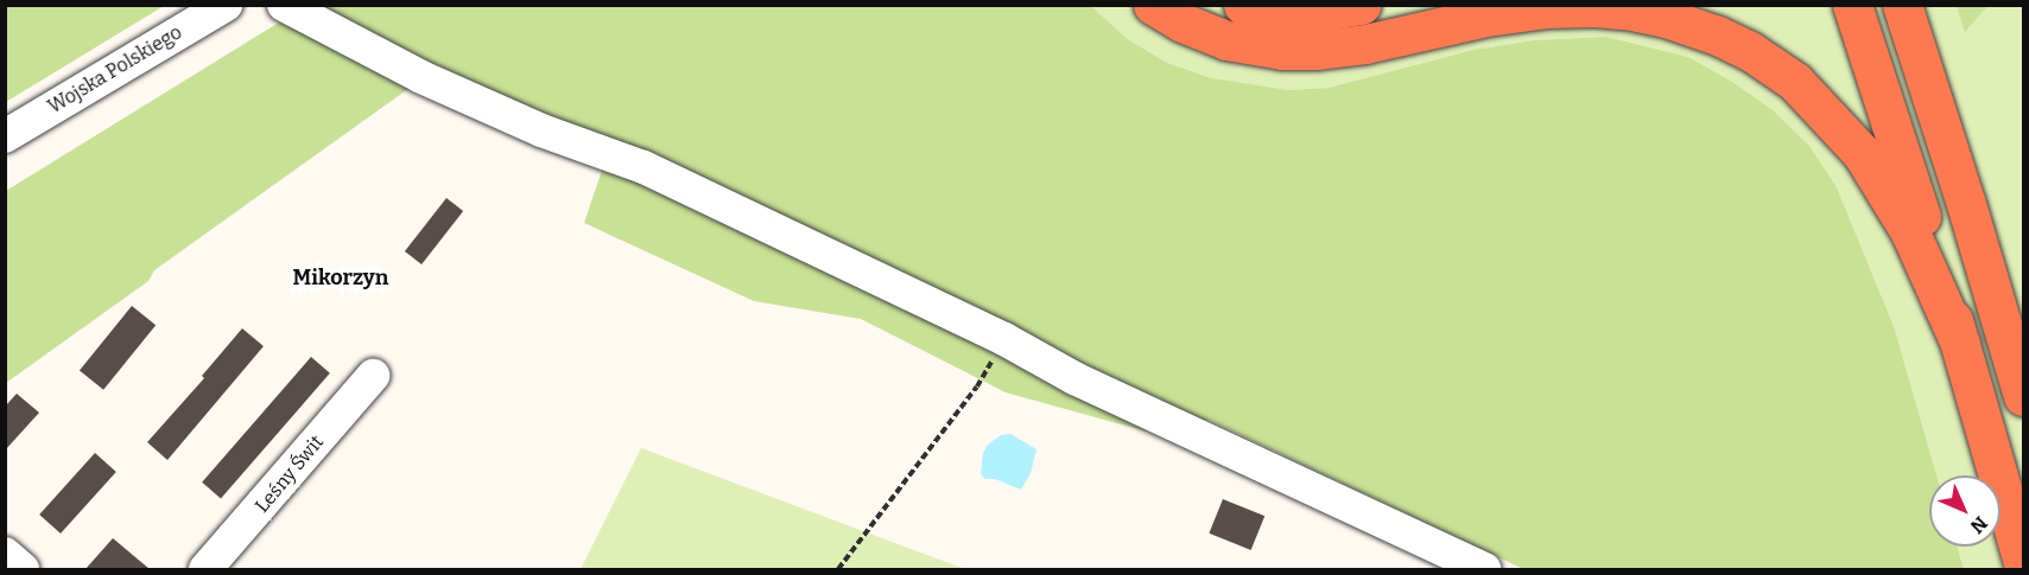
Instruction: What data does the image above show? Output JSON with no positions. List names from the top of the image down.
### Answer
{
  "streets": {
    "street": ["Wojska Polskiego", "Leśny Świt"]
  },
  "districts": ["Mikorzyn"],
  "north": "bottom right"
}
